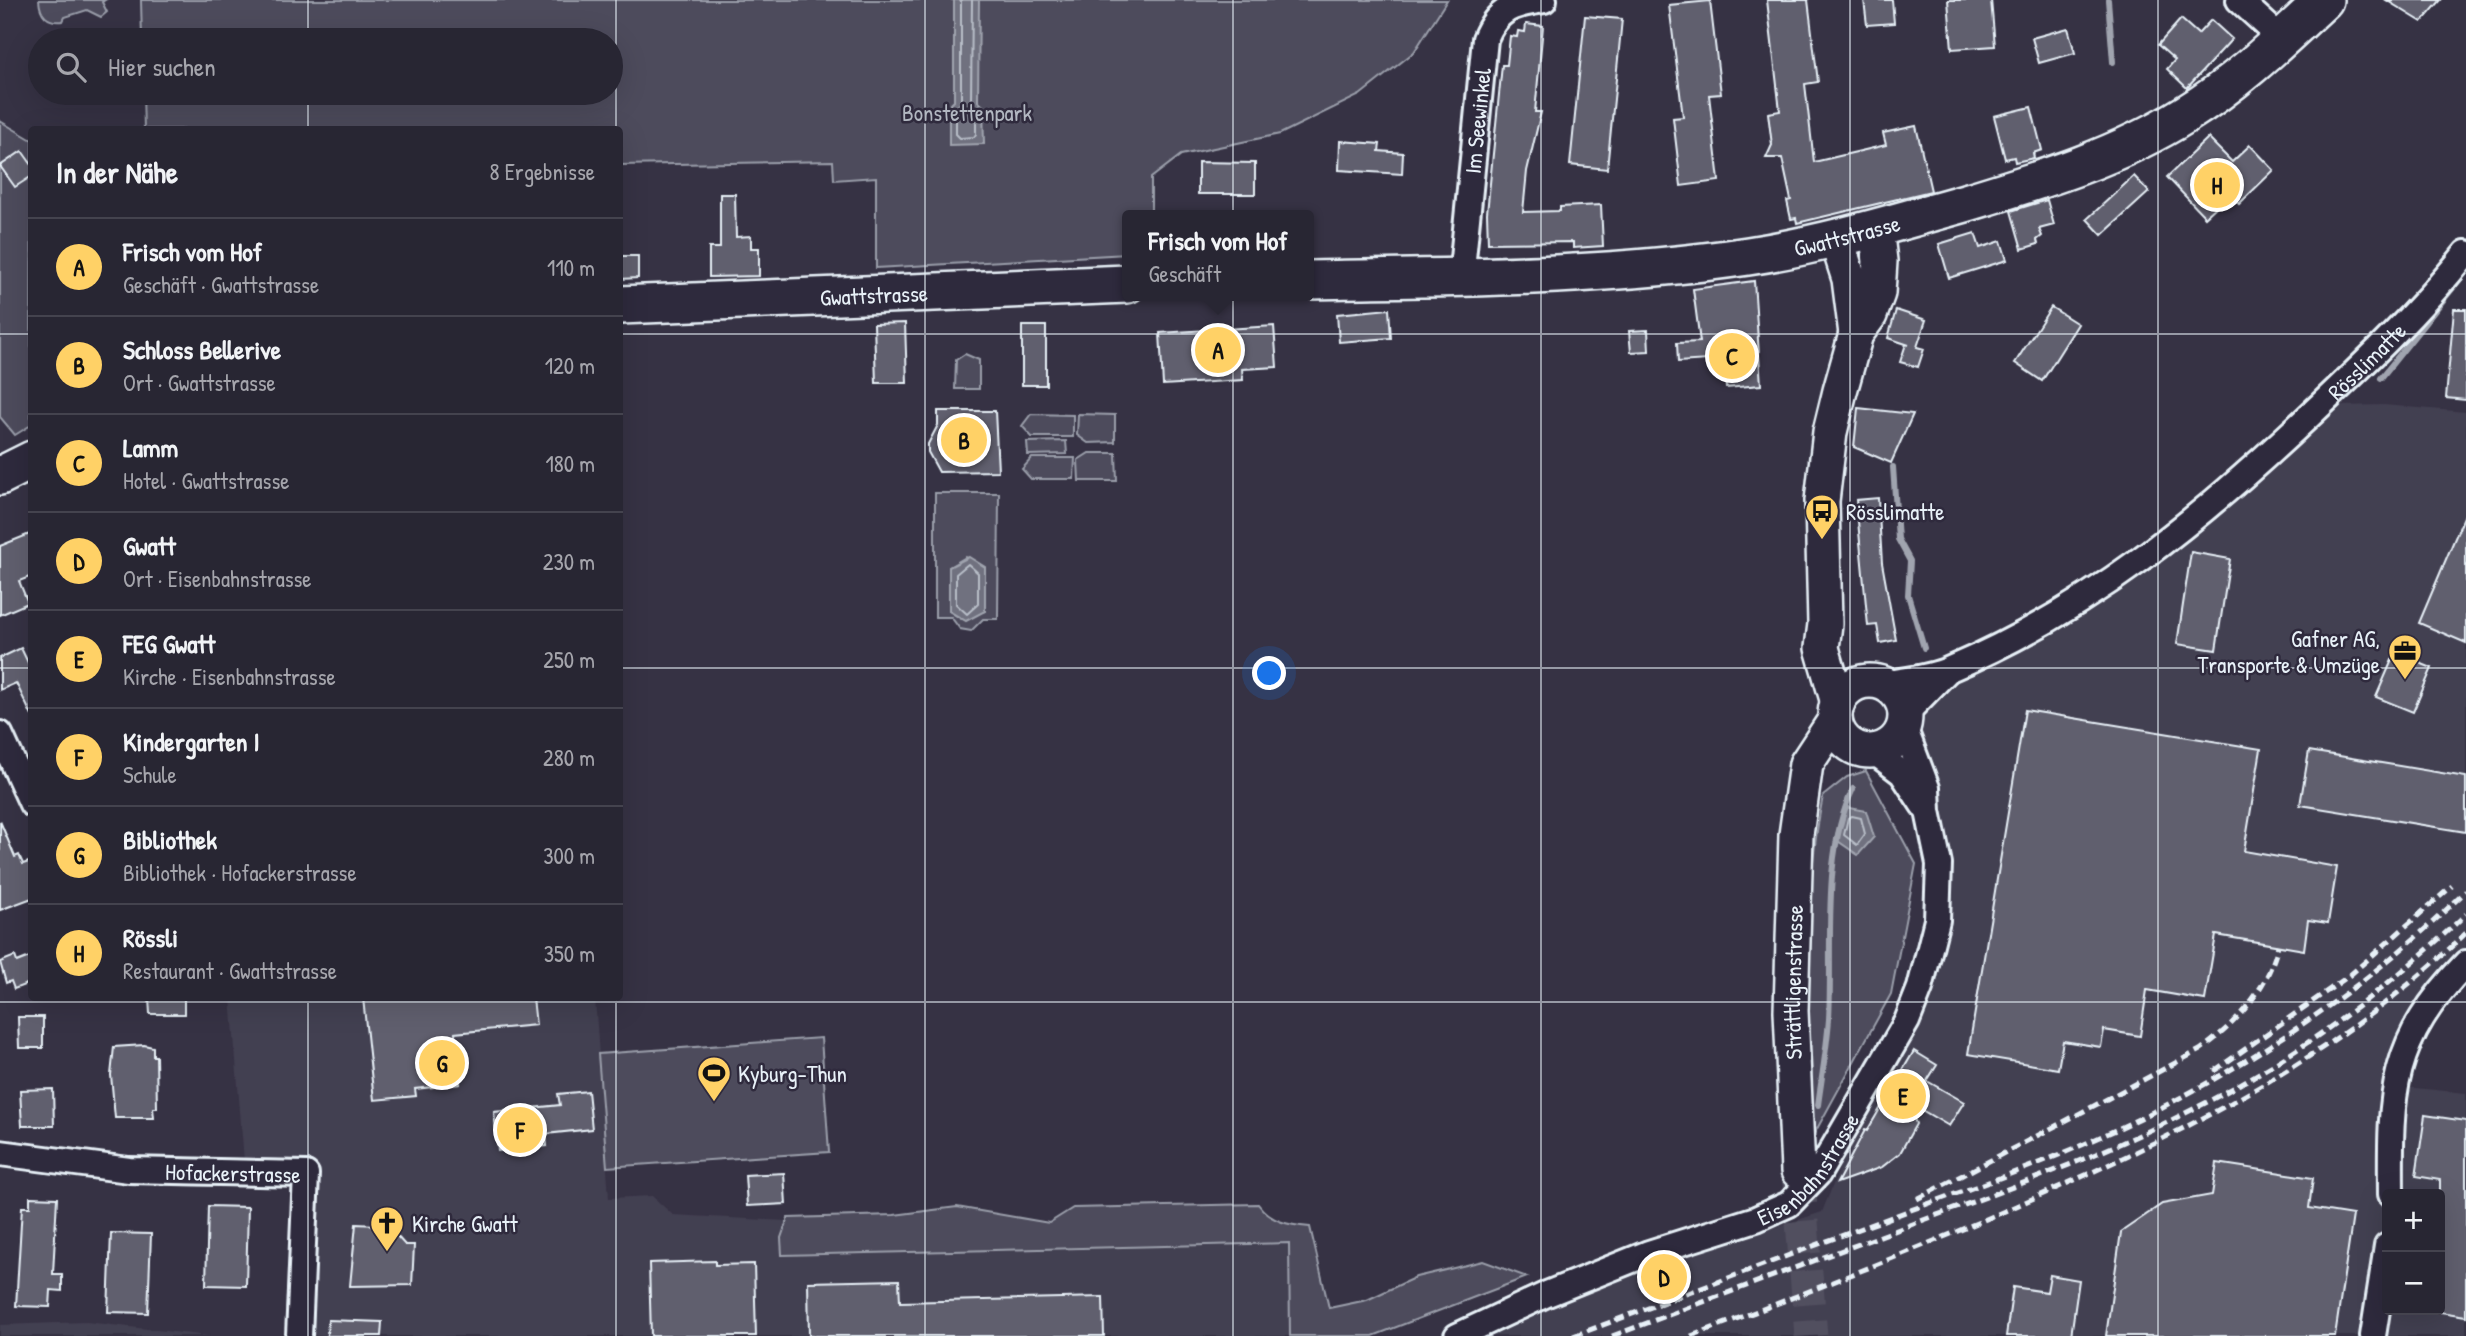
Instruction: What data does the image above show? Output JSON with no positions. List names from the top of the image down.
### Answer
{
  "streets": {
    "main road": ["Gwattstrasse", "Strättligenstrasse"],
    "street": [
      "Im Seewinkel",
      "Rösslimatte",
      "Eisenbahnstrasse",
      "Hofackerstrasse"
    ]
  },
  "crossings": [
    ["Im Seewinkel", "Gwattstrasse"],
    ["Rösslimatte", "Strättligenstrasse"],
    ["Rösslimatte", "Eisenbahnstrasse"],
    ["Strättligenstrasse", "Eisenbahnstrasse"]
  ],
  "parks": ["Bonstettenpark"],
  "places": {
    "bus stop": ["Rösslimatte"],
    "office": ["Gafner AG, Transporte & Umzüge"],
    "sports": ["Kyburg-Thun"],
    "church": ["Kirche Gwatt"]
  },
  "page": {
    "search": "Hier suchen",
    "heading": ["In der Nähe", "8 Ergebnisse"],
    "pins": [
      "H",
      "A",
      "C",
      "B",
      "G",
      "E",
      "F",
      "D"
    ],
    "popup": ["Frisch vom Hof", "Geschäft"],
    "list": [
      {
        "mark": "A",
        "name": "Frisch vom Hof",
        "note": "Geschäft · Gwattstrasse",
        "value": "110 m"
      },
      {
        "mark": "B",
        "name": "Schloss Bellerive",
        "note": "Ort · Gwattstrasse",
        "value": "120 m"
      },
      {
        "mark": "C",
        "name": "Lamm",
        "note": "Hotel · Gwattstrasse",
        "value": "180 m"
      },
      {
        "mark": "D",
        "name": "Gwatt",
        "note": "Ort · Eisenbahnstrasse",
        "value": "230 m"
      },
      {
        "mark": "E",
        "name": "FEG Gwatt",
        "note": "Kirche · Eisenbahnstrasse",
        "value": "250 m"
      },
      {
        "mark": "F",
        "name": "Kindergarten I",
        "note": "Schule",
        "value": "280 m"
      },
      {
        "mark": "G",
        "name": "Bibliothek",
        "note": "Bibliothek · Hofackerstrasse",
        "value": "300 m"
      },
      {
        "mark": "H",
        "name": "Rössli",
        "note": "Restaurant · Gwattstrasse",
        "value": "350 m"
      }
    ],
    "map_buttons": ["+", "−"]
  }
}
